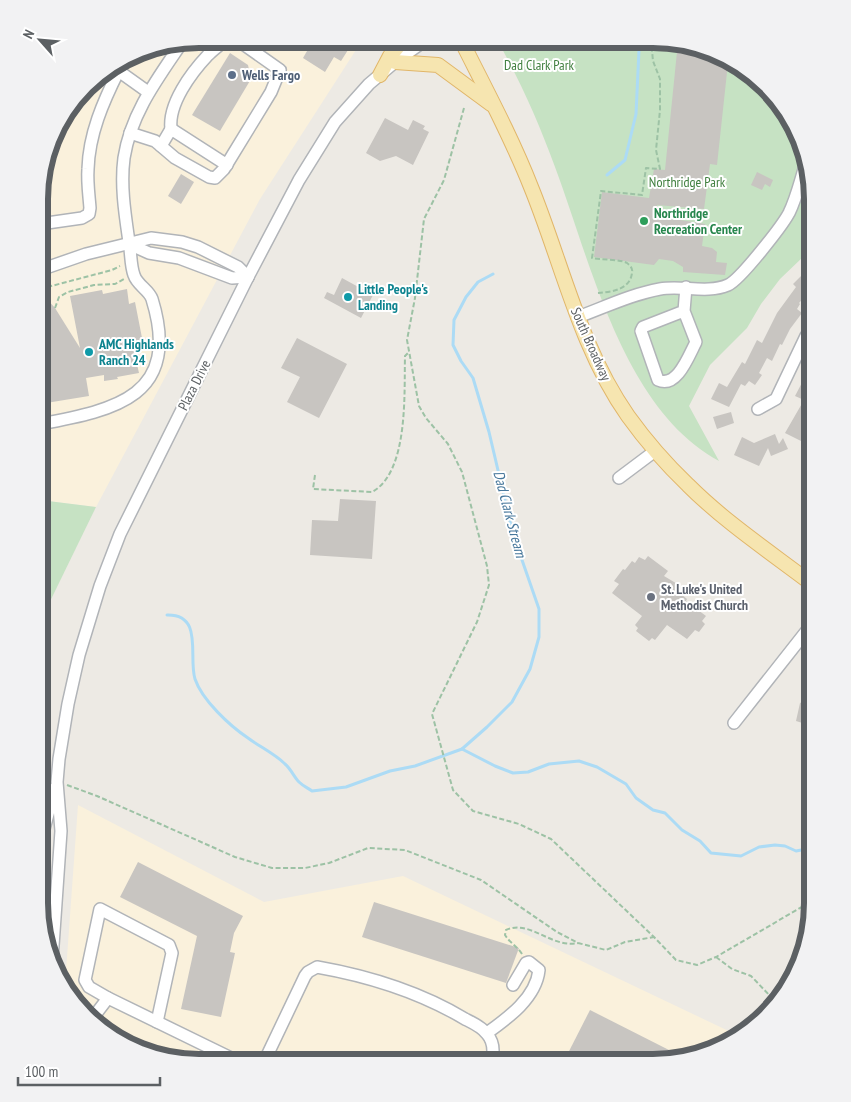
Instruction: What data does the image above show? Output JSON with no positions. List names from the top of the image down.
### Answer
{
  "streets": {
    "main road": ["South Broadway"],
    "street": ["Plaza Drive"]
  },
  "water": ["Dad Clark Stream"],
  "parks": ["Dad Clark Park", "Northridge Park"],
  "places": [
    "Wells Fargo",
    "Northridge Recreation Center",
    "Little People's Landing",
    "AMC Highlands Ranch 24",
    "St. Luke's United Methodist Church"
  ],
  "scale_bar": "100 m",
  "north": "top left"
}
